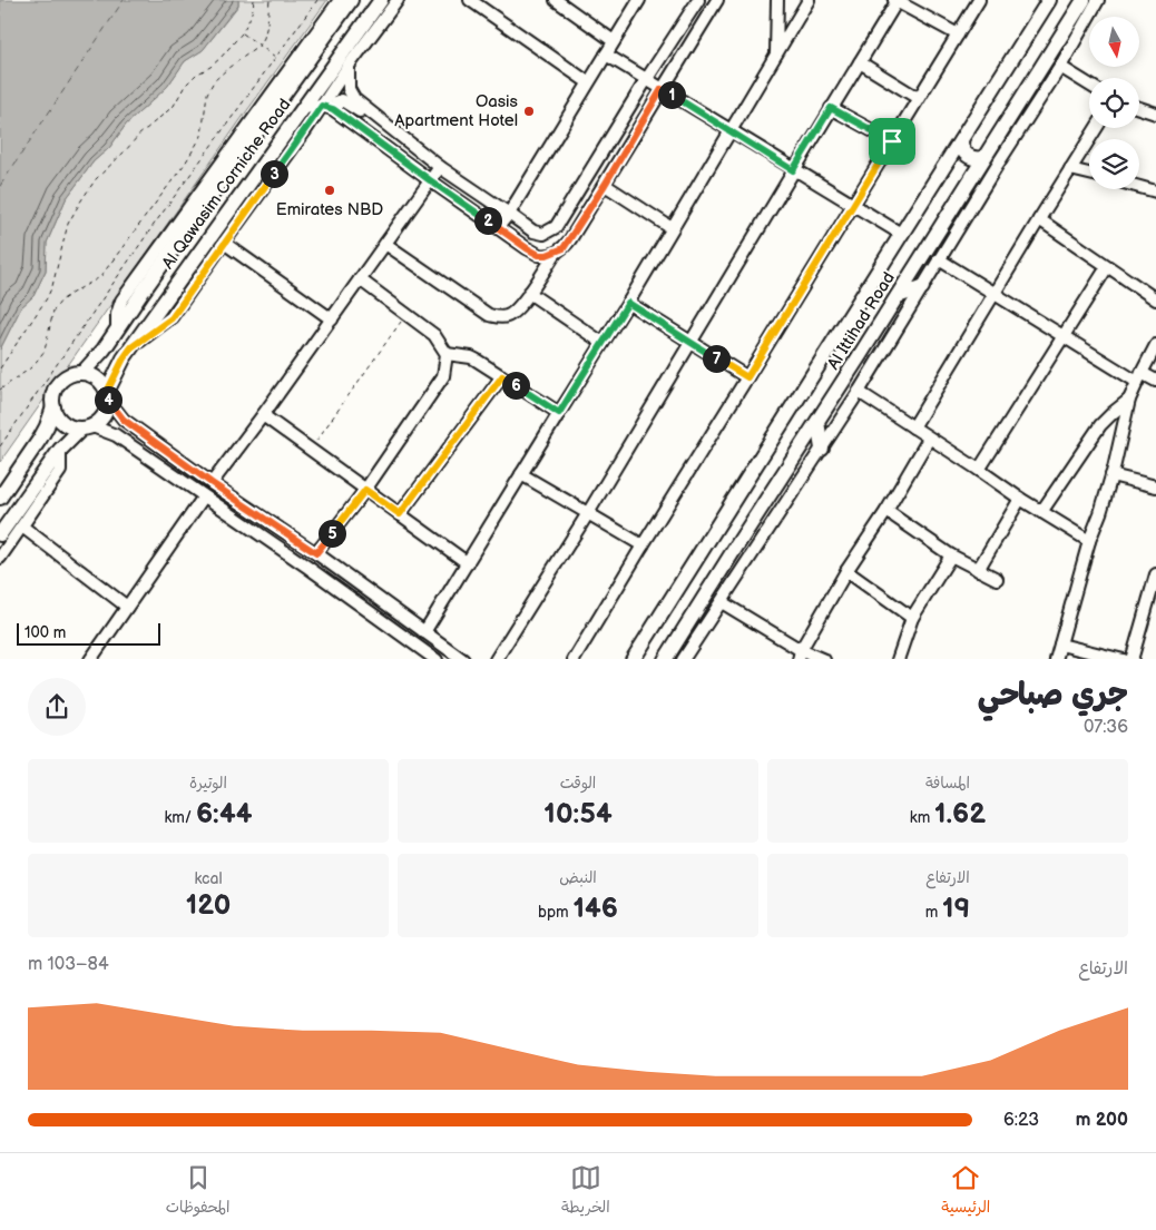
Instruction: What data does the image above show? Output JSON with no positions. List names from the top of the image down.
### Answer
{
  "streets": {
    "main road": ["Al Qawasim Corniche Road", "Al Ittihad Road"]
  },
  "places": ["Oasis Apartment Hotel", "Emirates NBD"],
  "scale_bar": "100 m",
  "north": "bottom",
  "page": {
    "pins": [
      "1",
      "3",
      "2",
      "7",
      "6",
      "4",
      "5"
    ],
    "scale": "100 m",
    "heading": ["جري صباحي", "07:36"],
    "stats": [
      ["المسافة", "1.62 km"],
      ["الوقت", "10:54"],
      ["الوتيرة", "6:44 /km"],
      ["الارتفاع", "19 m"],
      ["النبض", "146 bpm"],
      ["kcal", "120"]
    ],
    "chart": ["الارتفاع", "84–103 m"],
    "list": [
      {
        "name": "200 m",
        "note": "6:23"
      }
    ],
    "tabs": ["الرئيسية", "الخريطة", "المحفوظات"]
  }
}
